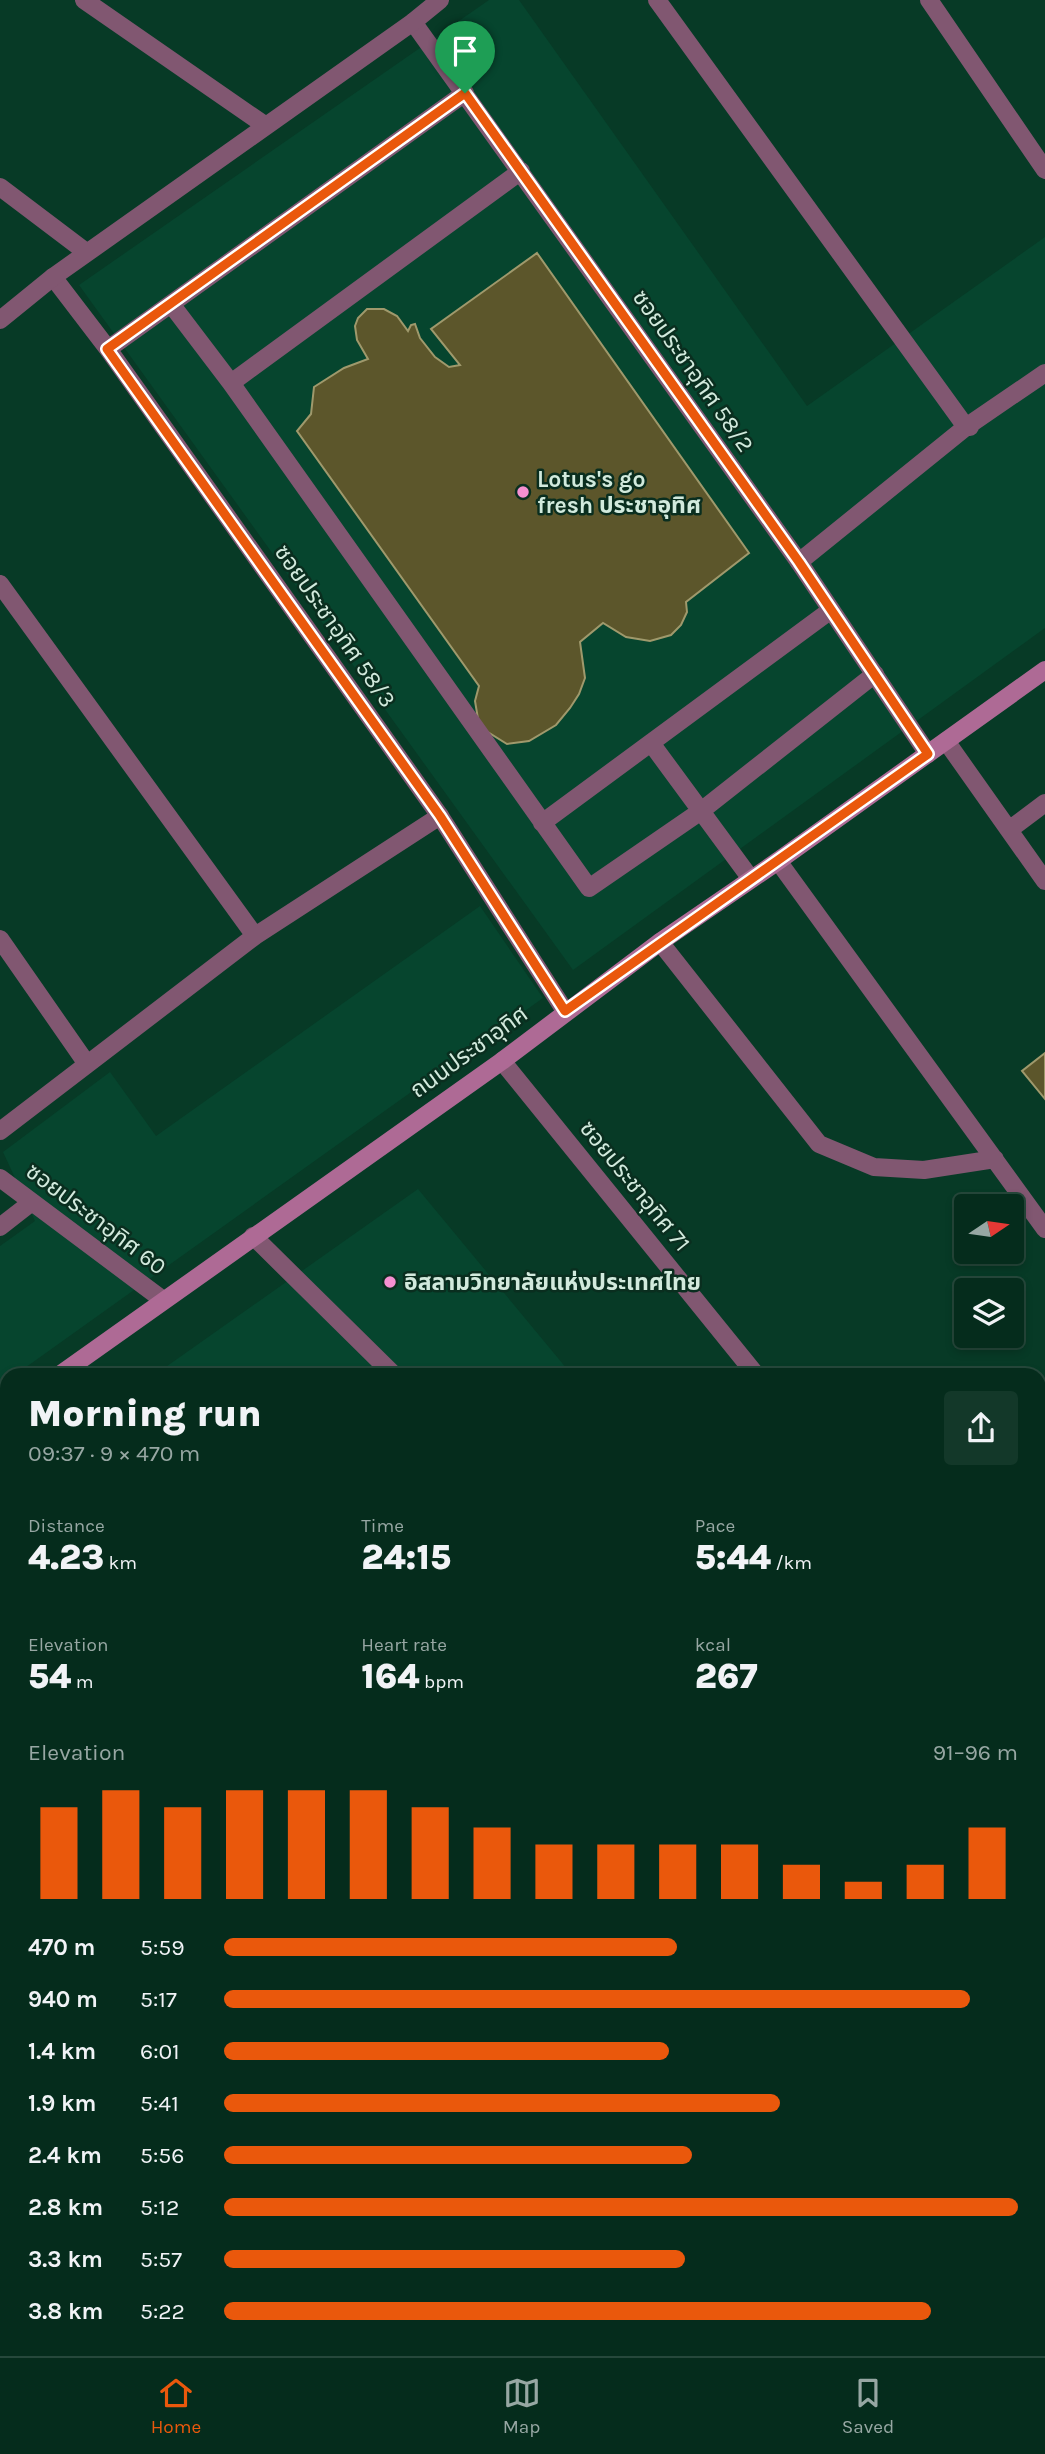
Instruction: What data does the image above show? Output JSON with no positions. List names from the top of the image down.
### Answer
{
  "streets": {
    "main road": ["ถนนประชาอุทิศ"],
    "street": [
      "ซอยประชาอุทิศ 58/2",
      "ซอยประชาอุทิศ 58/3",
      "ซอยประชาอุทิศ 71",
      "ซอยประชาอุทิศ 60"
    ]
  },
  "crossings": [
    ["ซอยประชาอุทิศ 58/2", "ถนนประชาอุทิศ"],
    ["ซอยประชาอุทิศ 58/3", "ถนนประชาอุทิศ"],
    ["ถนนประชาอุทิศ", "ซอยประชาอุทิศ 71"],
    ["ถนนประชาอุทิศ", "ซอยประชาอุทิศ 60"]
  ],
  "places": ["Lotus's go fresh ประชาอุทิศ", "อิสลามวิทยาลัยแห่งประเทศไทย"],
  "north": "right",
  "page": {
    "heading": ["Morning run", "09:37 · 9 × 470 m"],
    "stats": [
      ["Distance", "4.23 km"],
      ["Time", "24:15"],
      ["Pace", "5:44 /km"],
      ["Elevation", "54 m"],
      ["Heart rate", "164 bpm"],
      ["kcal", "267"]
    ],
    "chart": ["Elevation", "91–96 m"],
    "list": [
      {
        "name": "470 m",
        "note": "5:59"
      },
      {
        "name": "940 m",
        "note": "5:17"
      },
      {
        "name": "1.4 km",
        "note": "6:01"
      },
      {
        "name": "1.9 km",
        "note": "5:41"
      },
      {
        "name": "2.4 km",
        "note": "5:56"
      },
      {
        "name": "2.8 km",
        "note": "5:12"
      },
      {
        "name": "3.3 km",
        "note": "5:57"
      },
      {
        "name": "3.8 km",
        "note": "5:22"
      }
    ],
    "tabs": ["Home", "Map", "Saved"]
  }
}
